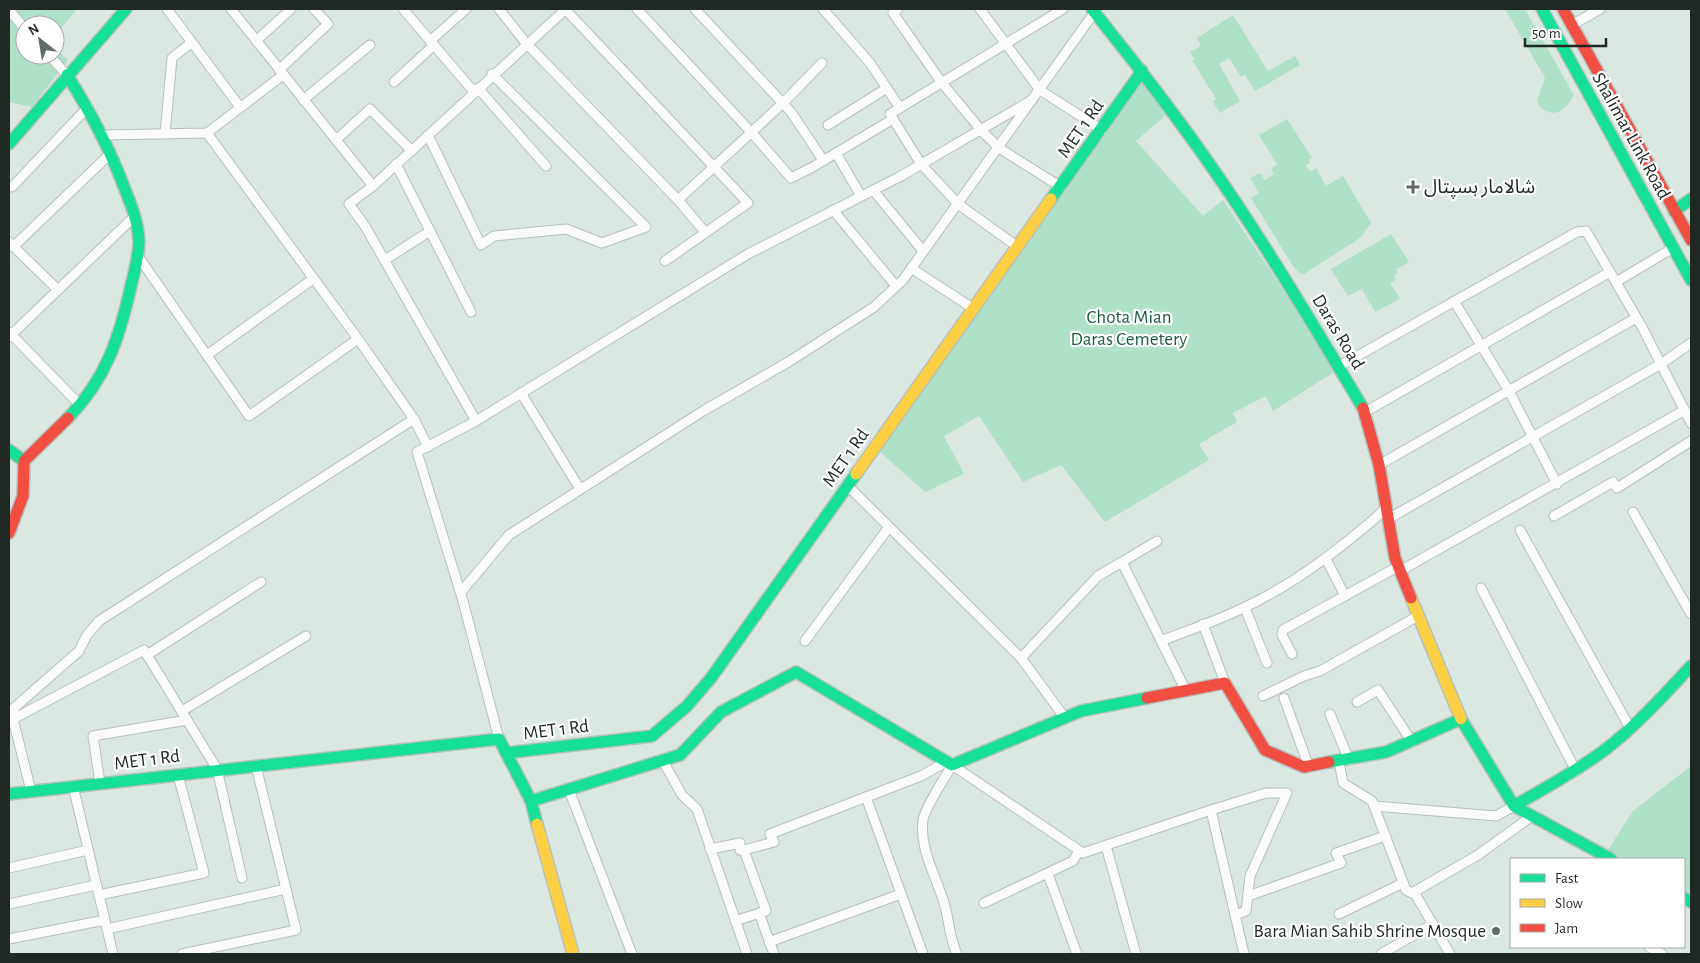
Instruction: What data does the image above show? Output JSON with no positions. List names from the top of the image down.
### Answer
{
  "streets": {
    "street": ["MET 1 Rd", "Shalimar Link Road", "Daras Road"]
  },
  "crossings": [
    ["MET 1 Rd", "Daras Road"]
  ],
  "parks": ["Chota Mian Daras Cemetery"],
  "places": {
    "health": ["شالامار ہسپتال"],
    "other": ["Bara Mian Sahib Shrine Mosque"]
  },
  "legend": ["Fast", "Slow", "Jam"],
  "scale_bar": "50 m",
  "north": "top left"
}
